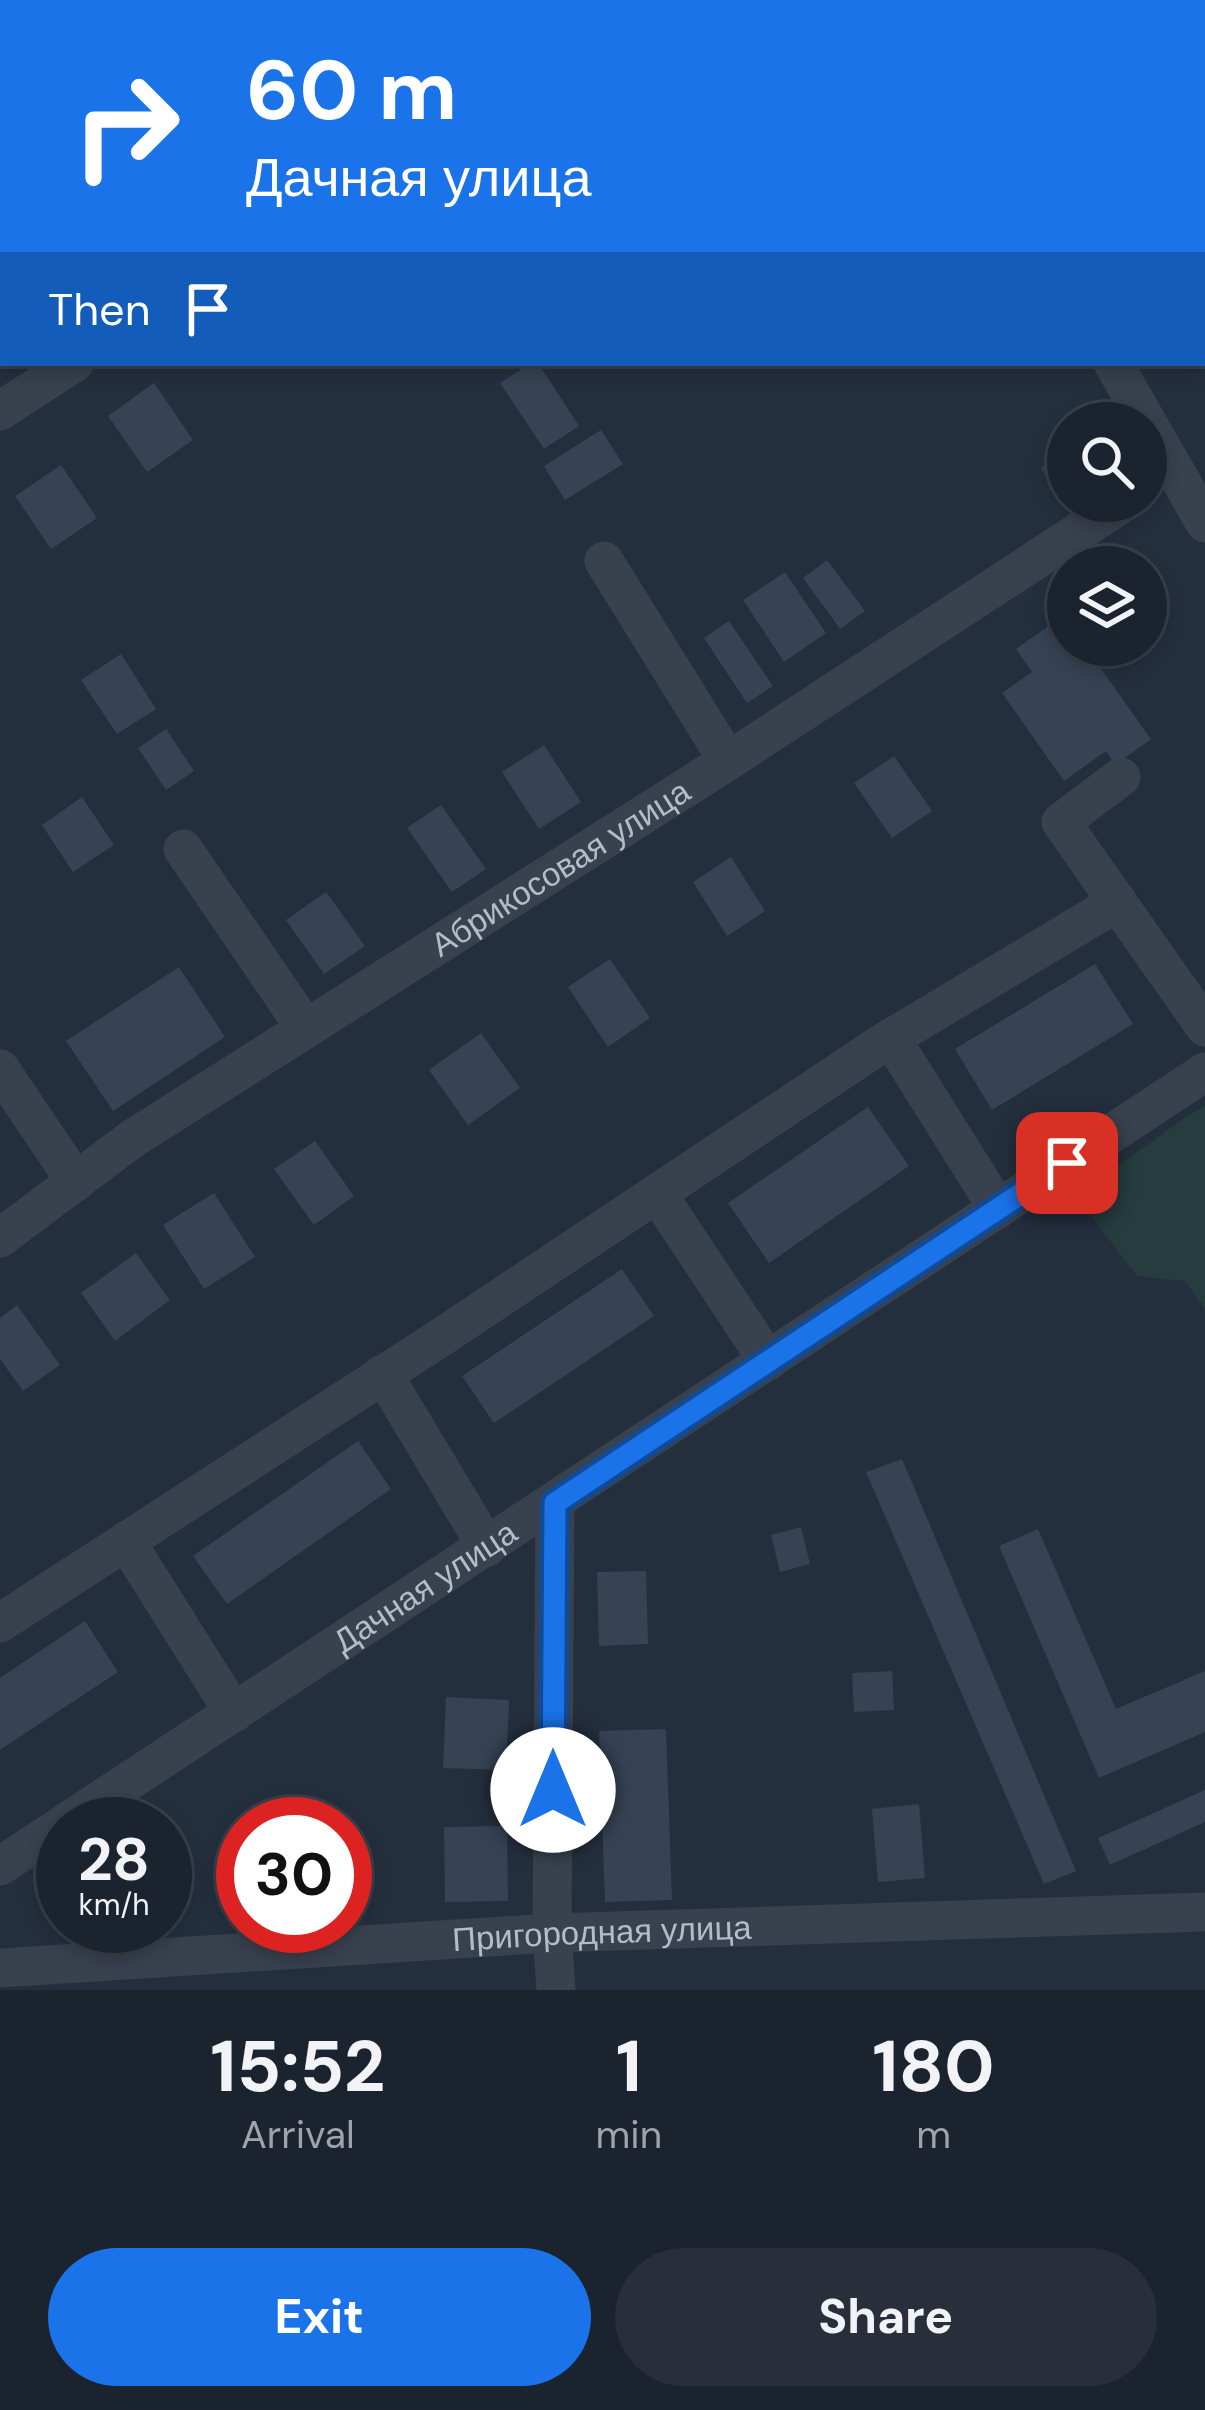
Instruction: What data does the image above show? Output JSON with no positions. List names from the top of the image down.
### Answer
{
  "streets": {
    "street": ["Абрикосовая улица", "Дачная улица", "Пригородная улица"]
  },
  "page": {
    "turn": ["60 m", "Дачная улица"],
    "then": "Then",
    "speed": "28 km/h",
    "limit": "30",
    "eta": [
      "15:52",
      "Arrival",
      "1",
      "min",
      "180",
      "m"
    ],
    "buttons": ["Exit", "Share"]
  }
}
